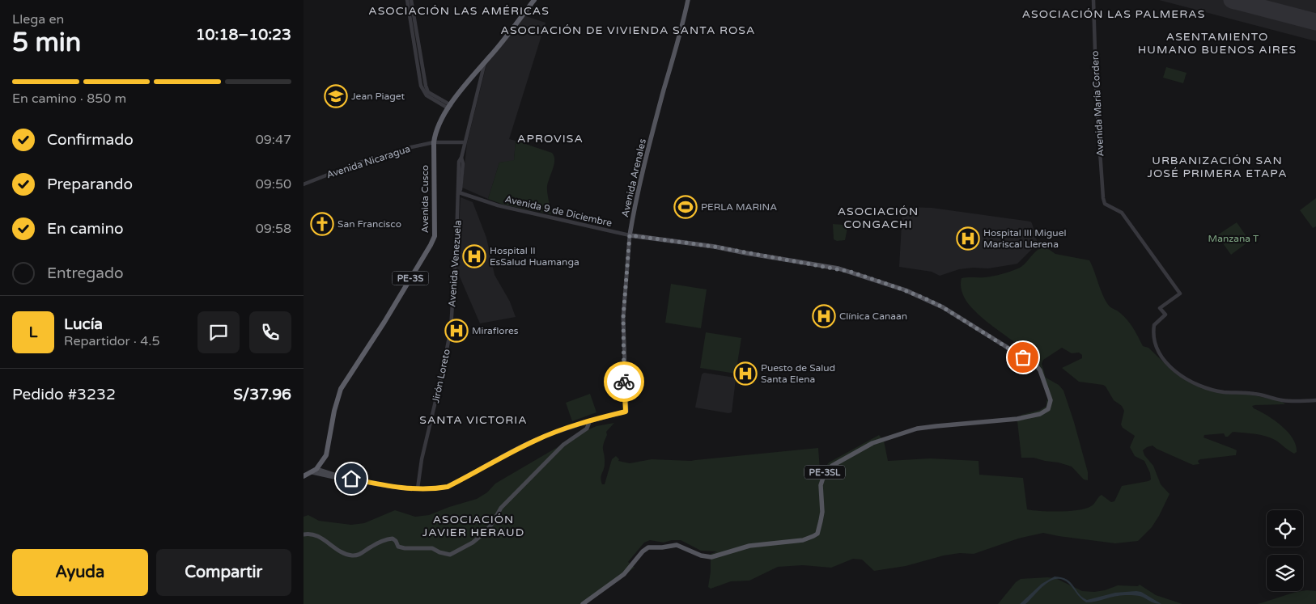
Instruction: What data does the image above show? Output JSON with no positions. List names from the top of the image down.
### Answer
{
  "streets": {
    "highway": ["Avenida Cusco", "PE-3S"],
    "main road": ["Avenida Arenales", "Avenida 9 de Diciembre", "PE-3SL"],
    "street": [
      "Avenida María Cordero",
      "Avenida Nicaragua",
      "Avenida Venezuela",
      "Jirón Loreto"
    ]
  },
  "crossings": [
    ["Avenida Nicaragua", "Avenida Cusco"],
    ["Avenida Arenales", "Avenida 9 de Diciembre"],
    ["Avenida Cusco", "Avenida Venezuela"],
    ["Avenida 9 de Diciembre", "Avenida Venezuela"],
    ["Avenida Venezuela", "Jirón Loreto"]
  ],
  "districts": [
    "ASOCIACIÓN LAS AMÉRICAS",
    "ASOCIACIÓN LAS PALMERAS",
    "ASOCIACIÓN DE VIVIENDA SANTA ROSA",
    "ASENTAMIENTO HUMANO BUENOS AIRES",
    "APROVISA",
    "URBANIZACIÓN SAN JOSÉ PRIMERA ETAPA",
    "ASOCIACIÓN CONGACHI",
    "SANTA VICTORIA",
    "ASOCIACIÓN JAVIER HERAUD"
  ],
  "parks": ["Manzana T"],
  "places": {
    "school or university": ["Jean Piaget"],
    "sports": ["PERLA MARINA"],
    "church": ["San Francisco"],
    "hospital": [
      "Hospital III Miguel Mariscal Llerena",
      "Hospital II EsSalud Huamanga",
      "Clínica Canaan",
      "Miraflores",
      "Puesto de Salud Santa Elena"
    ]
  },
  "page": {
    "heading": ["5 min", "Llega en", "10:18–10:23"],
    "panel": [
      "Lucía",
      "Repartidor · 4.5",
      "Pedido #3232",
      "S/37.96"
    ],
    "bar": "En camino · 850 m",
    "list": [
      ["Confirmado", "09:47"],
      ["Preparando", "09:50"],
      ["En camino", "09:58"],
      "Entregado"
    ],
    "round": "L",
    "buttons": ["Ayuda", "Compartir"]
  }
}
